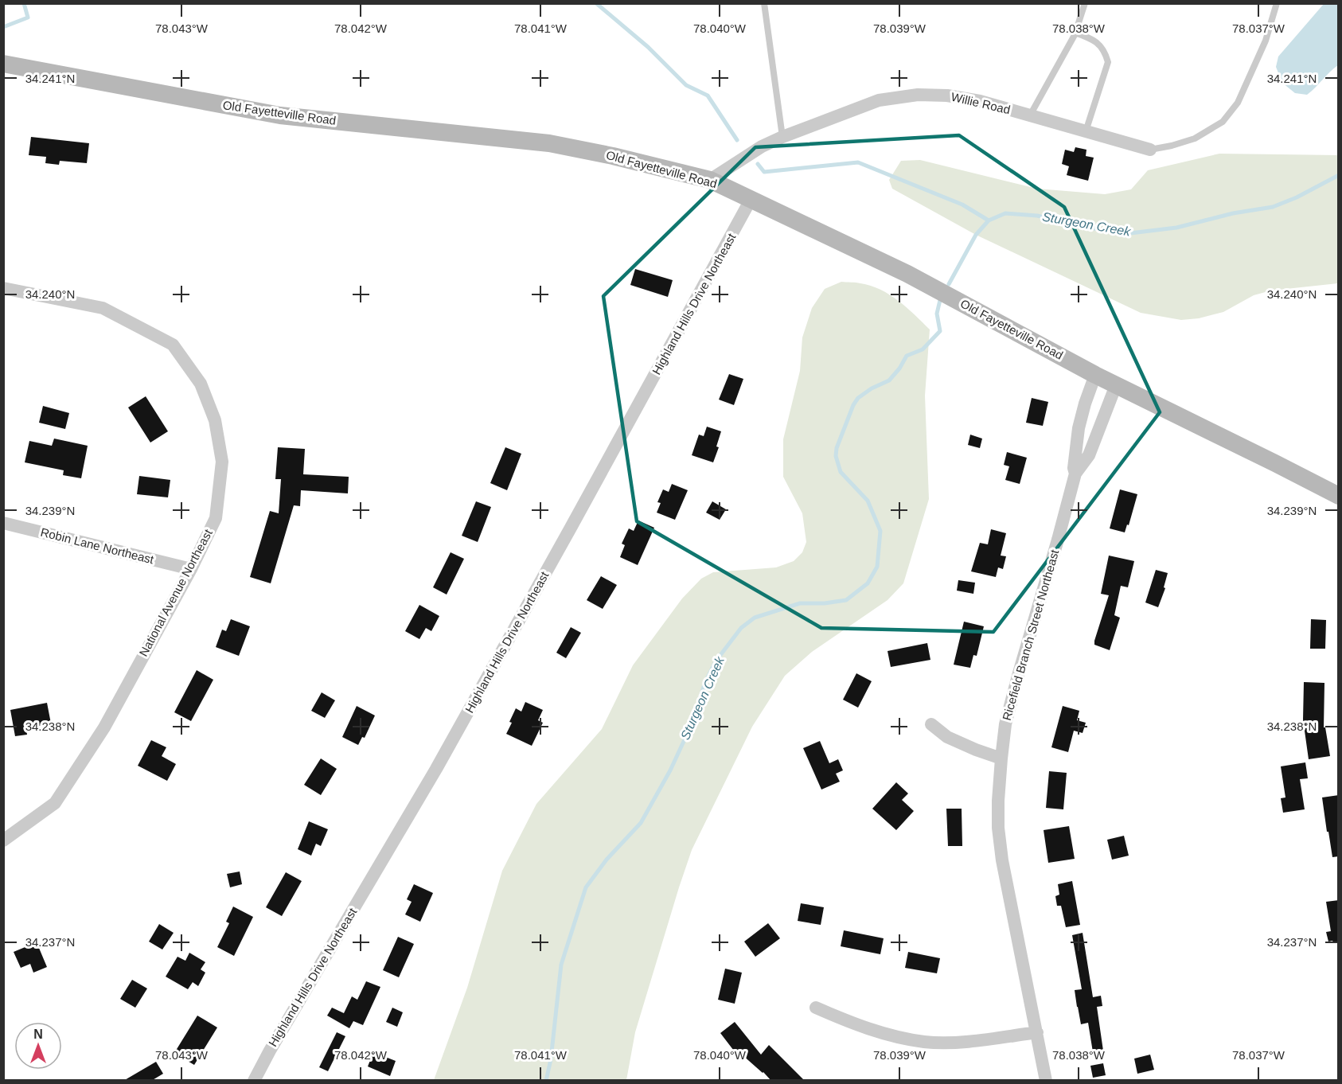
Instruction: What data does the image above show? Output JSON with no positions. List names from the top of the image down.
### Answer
{
  "streets": {
    "street": [
      "Willie Road",
      "Old Fayetteville Road",
      "Highland Hills Drive Northeast",
      "Robin Lane Northeast",
      "National Avenue Northeast",
      "Ricefield Branch Street Northeast"
    ]
  },
  "crossings": [
    ["Willie Road", "Old Fayetteville Road"],
    ["Old Fayetteville Road", "Highland Hills Drive Northeast"],
    ["Old Fayetteville Road", "Ricefield Branch Street Northeast"],
    ["Robin Lane Northeast", "National Avenue Northeast"]
  ],
  "water": ["Sturgeon Creek"],
  "north": "top",
  "coordinates": [
    "78.043°W",
    "78.042°W",
    "78.041°W",
    "78.040°W",
    "78.039°W",
    "78.038°W",
    "78.037°W",
    "34.241°N",
    "34.240°N",
    "34.239°N",
    "34.238°N",
    "34.237°N"
  ]
}
